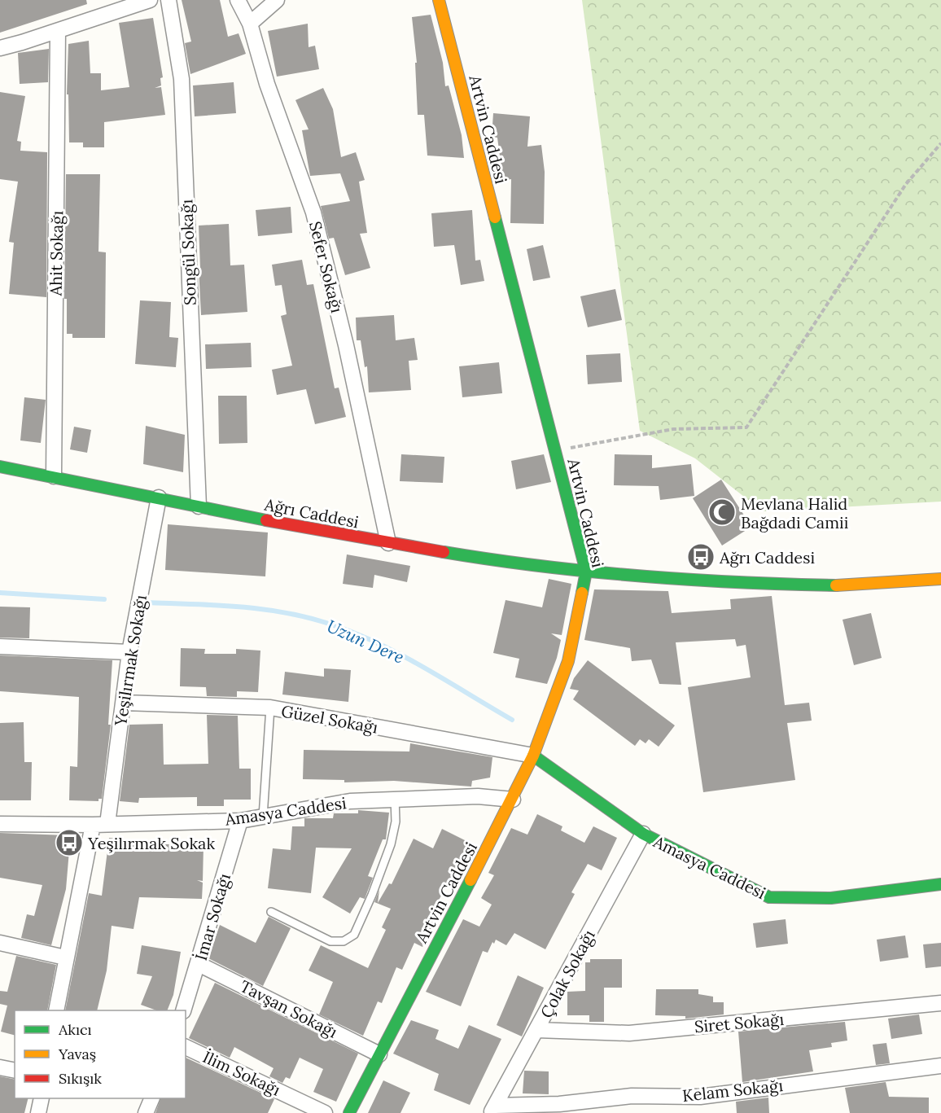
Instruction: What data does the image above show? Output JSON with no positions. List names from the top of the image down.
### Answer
{
  "streets": {
    "street": [
      "Artvin Caddesi",
      "Songül Sokağı",
      "Ahit Sokağı",
      "Sefer Sokağı",
      "Ağrı Caddesi",
      "Yeşilırmak Sokağı",
      "Güzel Sokağı",
      "Amasya Caddesi",
      "İmar Sokağı",
      "Çolak Sokağı",
      "Tavşan Sokağı",
      "Siret Sokağı",
      "İlim Sokağı",
      "Kelam Sokağı"
    ]
  },
  "crossings": [
    ["Artvin Caddesi", "Ağrı Caddesi"],
    ["Artvin Caddesi", "Güzel Sokağı"],
    ["Artvin Caddesi", "Amasya Caddesi"],
    ["Artvin Caddesi", "Tavşan Sokağı"],
    ["Songül Sokağı", "Ağrı Caddesi"],
    ["Ahit Sokağı", "Ağrı Caddesi"],
    ["Sefer Sokağı", "Ağrı Caddesi"],
    ["Ağrı Caddesi", "Yeşilırmak Sokağı"],
    ["Yeşilırmak Sokağı", "Güzel Sokağı"],
    ["Yeşilırmak Sokağı", "Amasya Caddesi"],
    ["Güzel Sokağı", "Amasya Caddesi"],
    ["Amasya Caddesi", "İmar Sokağı"],
    ["Amasya Caddesi", "Çolak Sokağı"],
    ["İmar Sokağı", "Tavşan Sokağı"],
    ["Çolak Sokağı", "Siret Sokağı"],
    ["Çolak Sokağı", "Kelam Sokağı"]
  ],
  "water": ["Uzun Dere"],
  "places": {
    "mosque": ["Mevlana Halid Bağdadi Camii"],
    "bus stop": ["Ağrı Caddesi", "Yeşilırmak Sokak"]
  },
  "legend": ["Akıcı", "Yavaş", "Sıkışık"]
}
